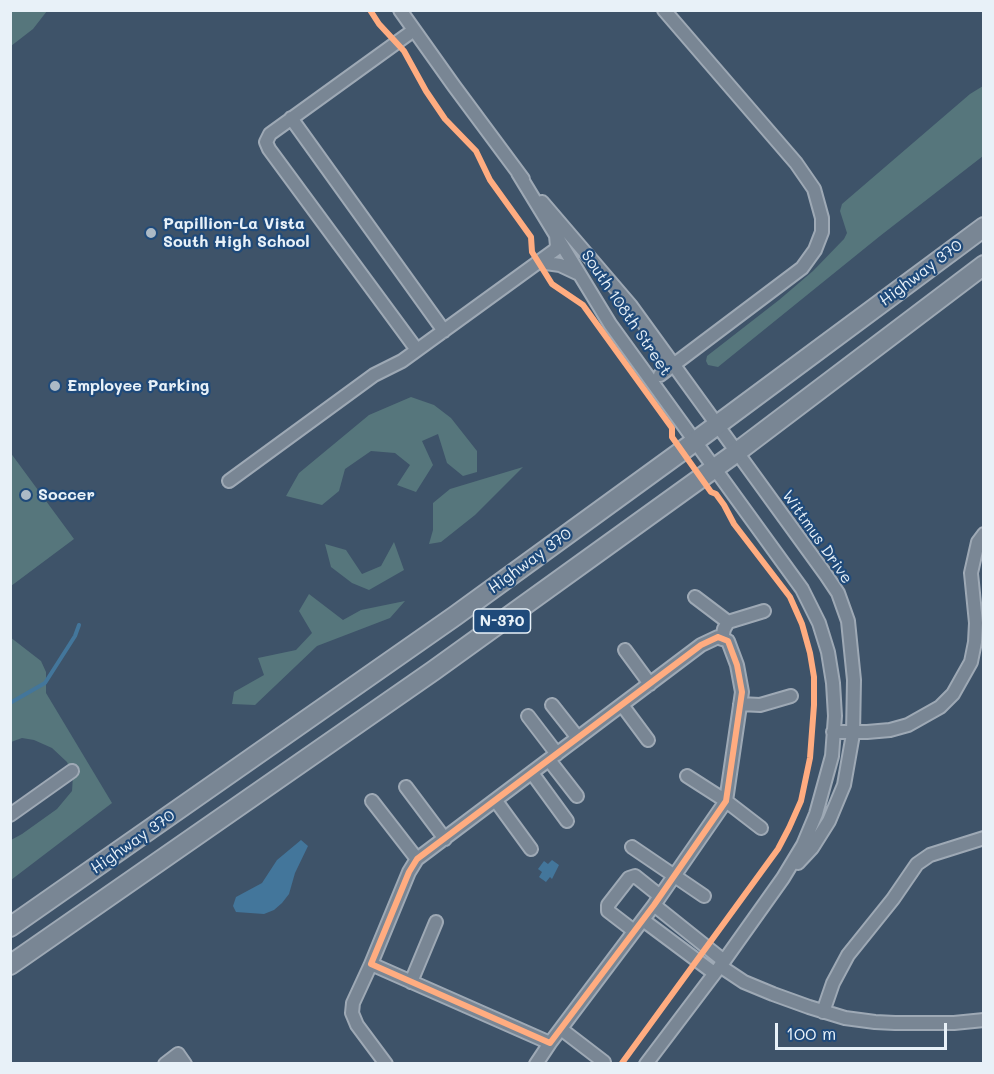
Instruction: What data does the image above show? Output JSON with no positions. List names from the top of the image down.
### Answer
{
  "streets": {
    "highway": ["Highway 370", "N-370"],
    "street": ["South 108th Street", "Wittmus Drive"]
  },
  "crossings": [
    ["Highway 370", "South 108th Street"],
    ["Highway 370", "Wittmus Drive"],
    ["South 108th Street", "Wittmus Drive"]
  ],
  "places": ["Papillion-La Vista South High School", "Employee Parking", "Soccer"],
  "scale_bar": "100 m"
}
